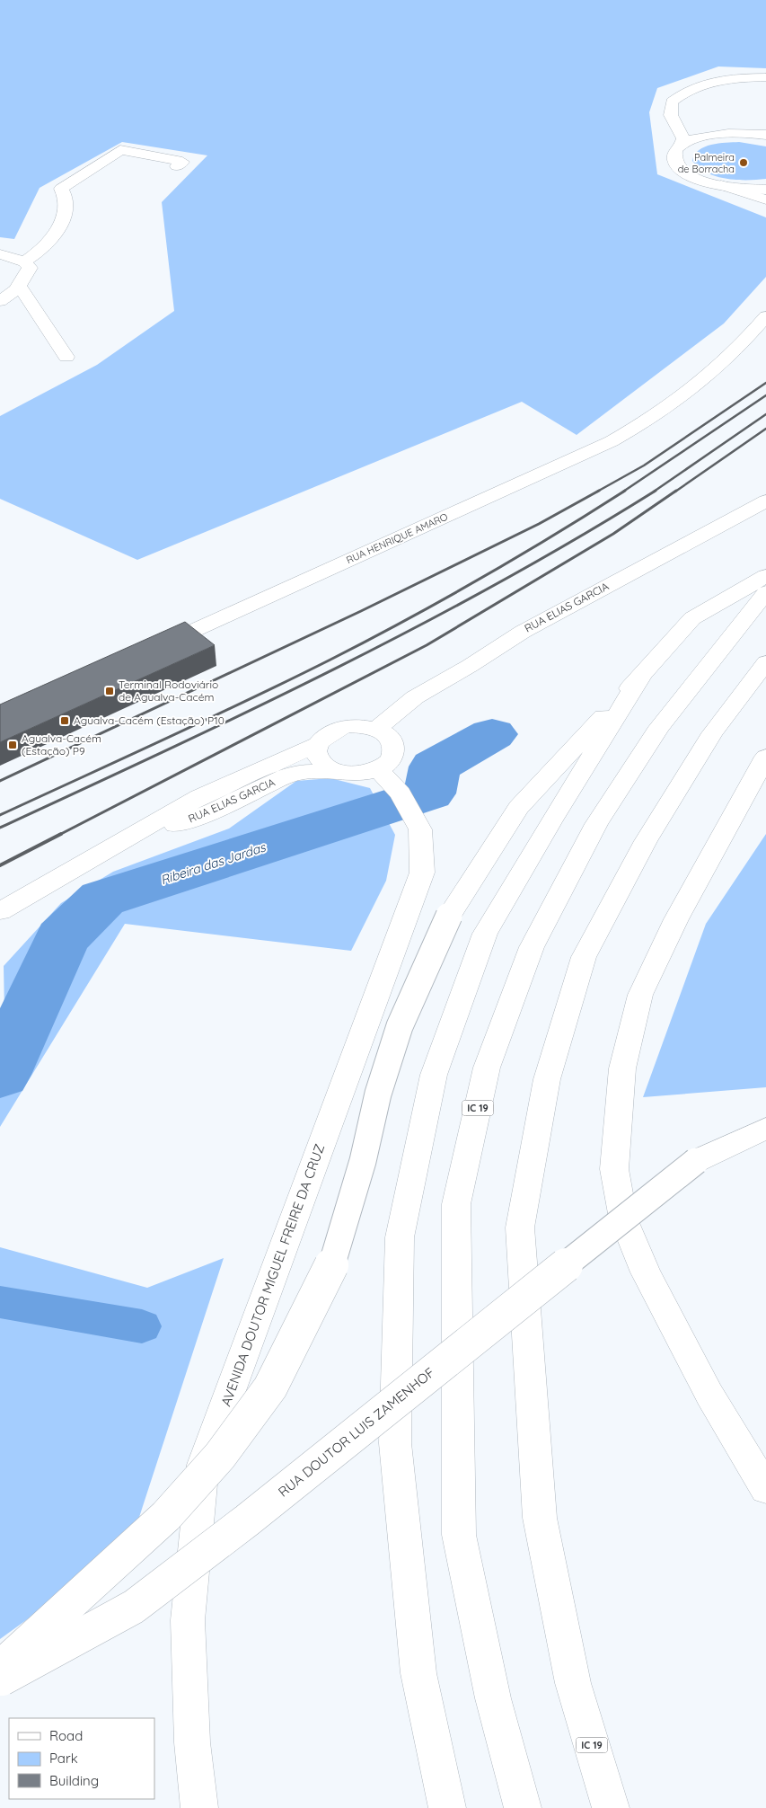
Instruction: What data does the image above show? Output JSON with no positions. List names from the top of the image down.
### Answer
{
  "streets": {
    "main road": [
      "RUA HENRIQUE AMARO",
      "RUA ELIAS GARCIA",
      "IC 19",
      "AVENIDA DOUTOR MIGUEL FREIRE DA CRUZ",
      "RUA DOUTOR LUIS ZAMENHOF"
    ]
  },
  "crossings": [
    ["RUA ELIAS GARCIA", "AVENIDA DOUTOR MIGUEL FREIRE DA CRUZ"]
  ],
  "water": ["Ribeira das Jardas"],
  "places": {
    "other": ["Palmeira de Borracha"],
    "transit": ["Terminal Rodoviário de Agualva-Cacém", "Agualva-Cacém (Estação) P10", "Agualva-Cacém (Estação) P9"]
  },
  "legend": ["Road", "Park", "Building"]
}
